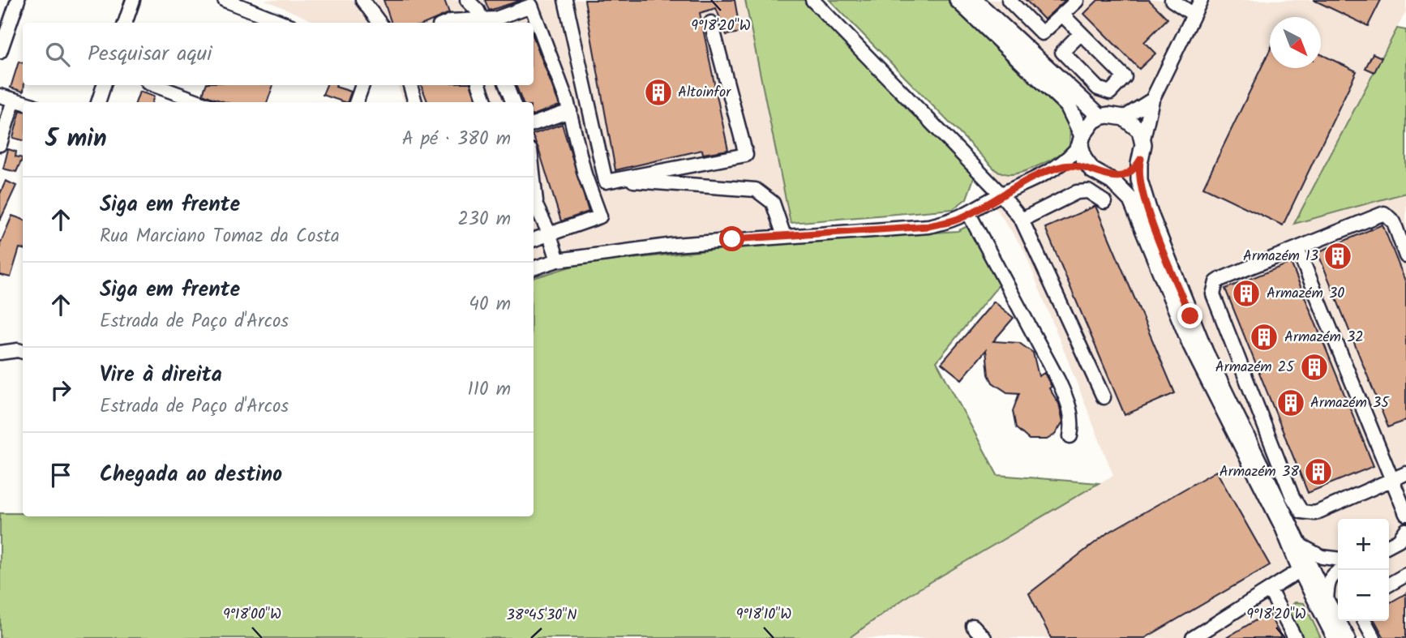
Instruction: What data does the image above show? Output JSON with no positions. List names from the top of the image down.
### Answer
{
  "places": {
    "building": [
      "Altoinfor",
      "Armazém 13",
      "Armazém 30",
      "Armazém 32",
      "Armazém 25",
      "Armazém 35",
      "Armazém 38"
    ]
  },
  "north": "bottom right",
  "page": {
    "search": "Pesquisar aqui",
    "heading": ["5 min", "A pé · 380 m"],
    "list": [
      ["Siga em frente", "Rua Marciano Tomaz da Costa", "230 m"],
      ["Siga em frente", "Estrada de Paço d'Arcos", "40 m"],
      ["Vire à direita", "Estrada de Paço d'Arcos", "110 m"],
      "Chegada ao destino"
    ],
    "map_buttons": ["+", "−"]
  },
  "coordinates": [
    "9°18'20\"W",
    "9°18'00\"W",
    "9°18'10\"W",
    "38°45'30\"N"
  ]
}
